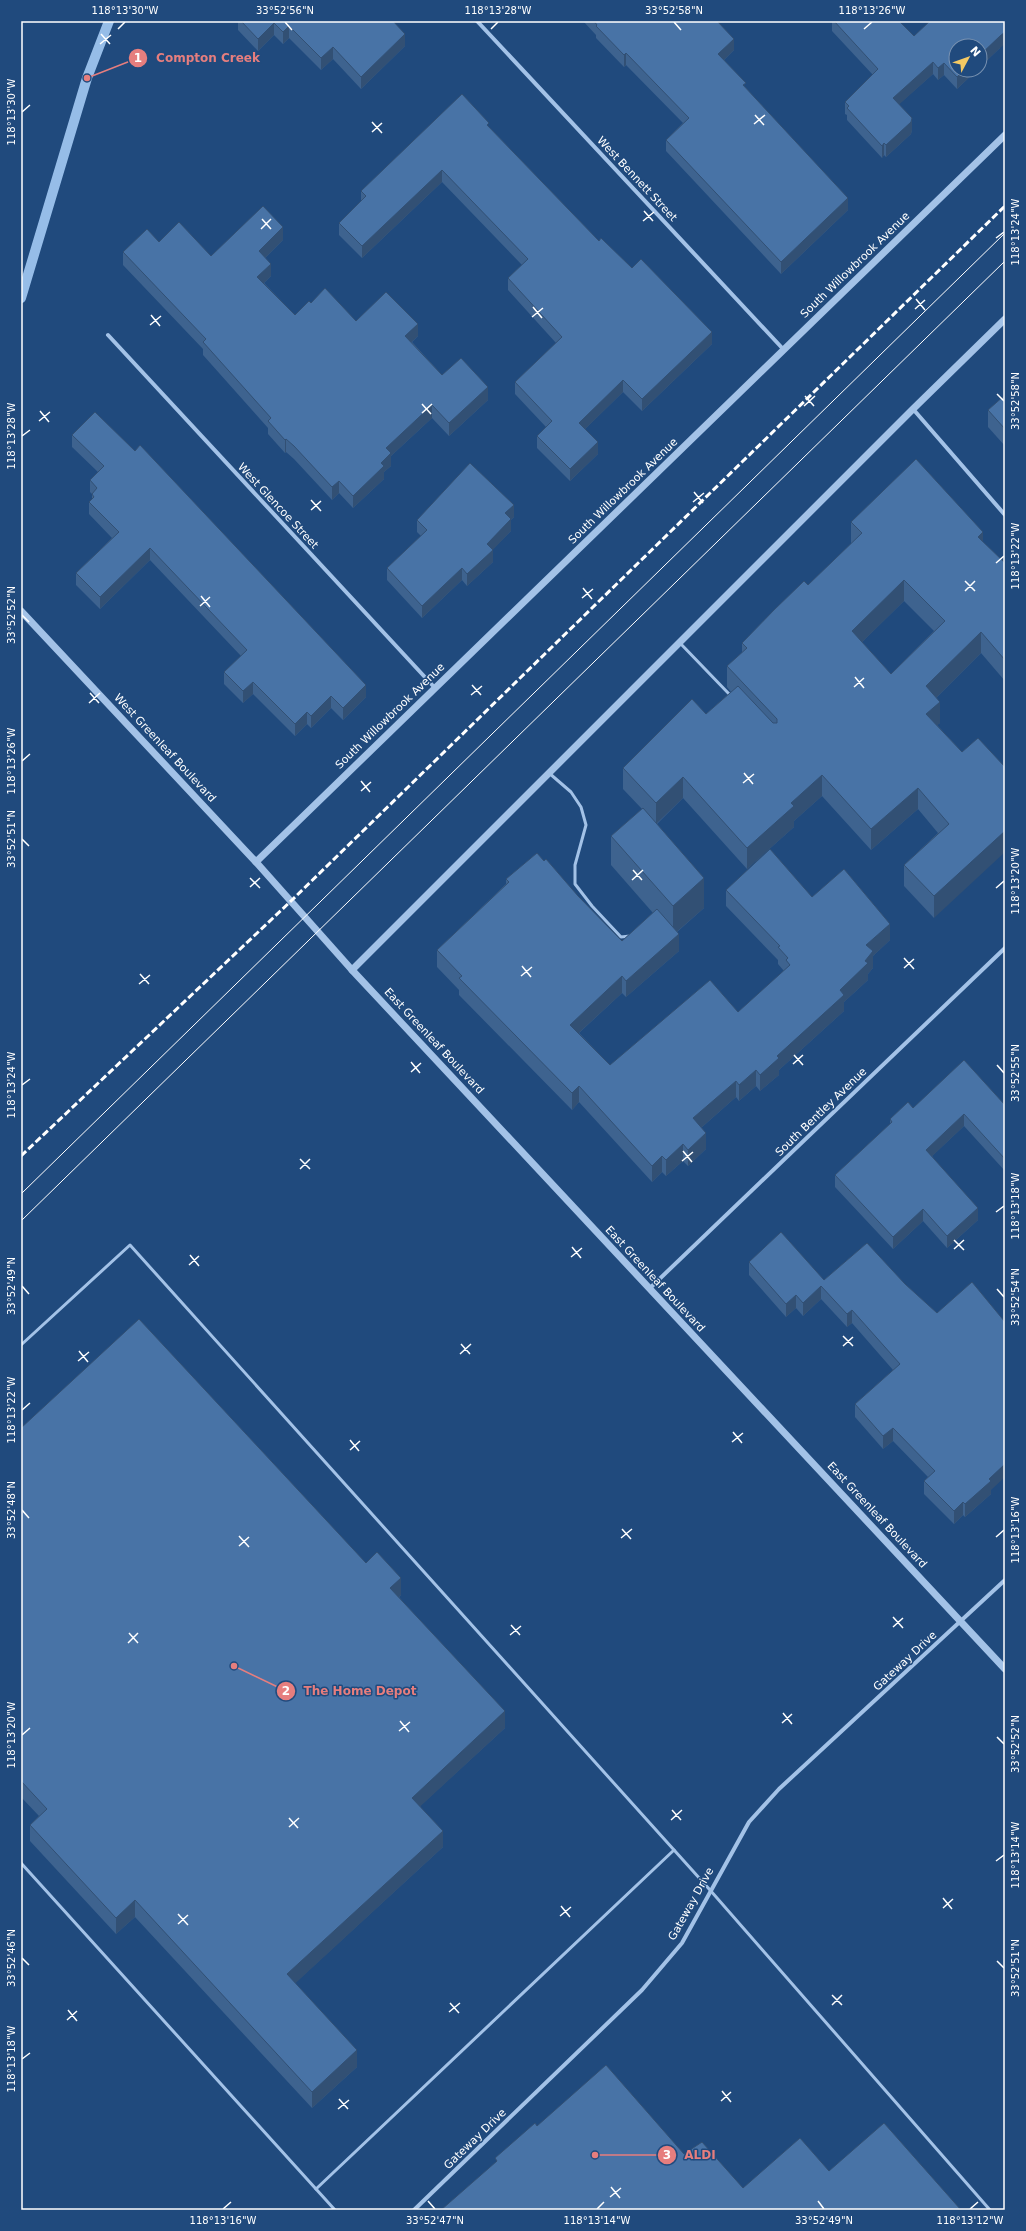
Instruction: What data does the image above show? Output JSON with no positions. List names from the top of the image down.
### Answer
{
  "streets": {
    "street": [
      "West Bennett Street",
      "South Willowbrook Avenue",
      "West Glencoe Street",
      "West Greenleaf Boulevard",
      "East Greenleaf Boulevard",
      "South Bentley Avenue",
      "Gateway Drive"
    ]
  },
  "crossings": [
    ["West Bennett Street", "South Willowbrook Avenue"],
    ["South Willowbrook Avenue", "West Glencoe Street"],
    ["South Willowbrook Avenue", "West Greenleaf Boulevard"],
    ["West Greenleaf Boulevard", "East Greenleaf Boulevard"],
    ["East Greenleaf Boulevard", "South Bentley Avenue"],
    ["East Greenleaf Boulevard", "Gateway Drive"]
  ],
  "places": ["Compton Creek", "The Home Depot", "ALDI"],
  "north": "top right",
  "coordinates": [
    "118°13'30\"W",
    "33°52'56\"N",
    "118°13'28\"W",
    "33°52'58\"N",
    "118°13'26\"W",
    "118°13'24\"W",
    "118°13'22\"W",
    "33°52'52\"N",
    "33°52'51\"N",
    "118°13'20\"W",
    "33°52'55\"N",
    "118°13'18\"W",
    "33°52'49\"N",
    "33°52'54\"N",
    "33°52'48\"N",
    "118°13'16\"W",
    "118°13'14\"W",
    "33°52'46\"N",
    "33°52'47\"N",
    "118°13'12\"W"
  ]
}
